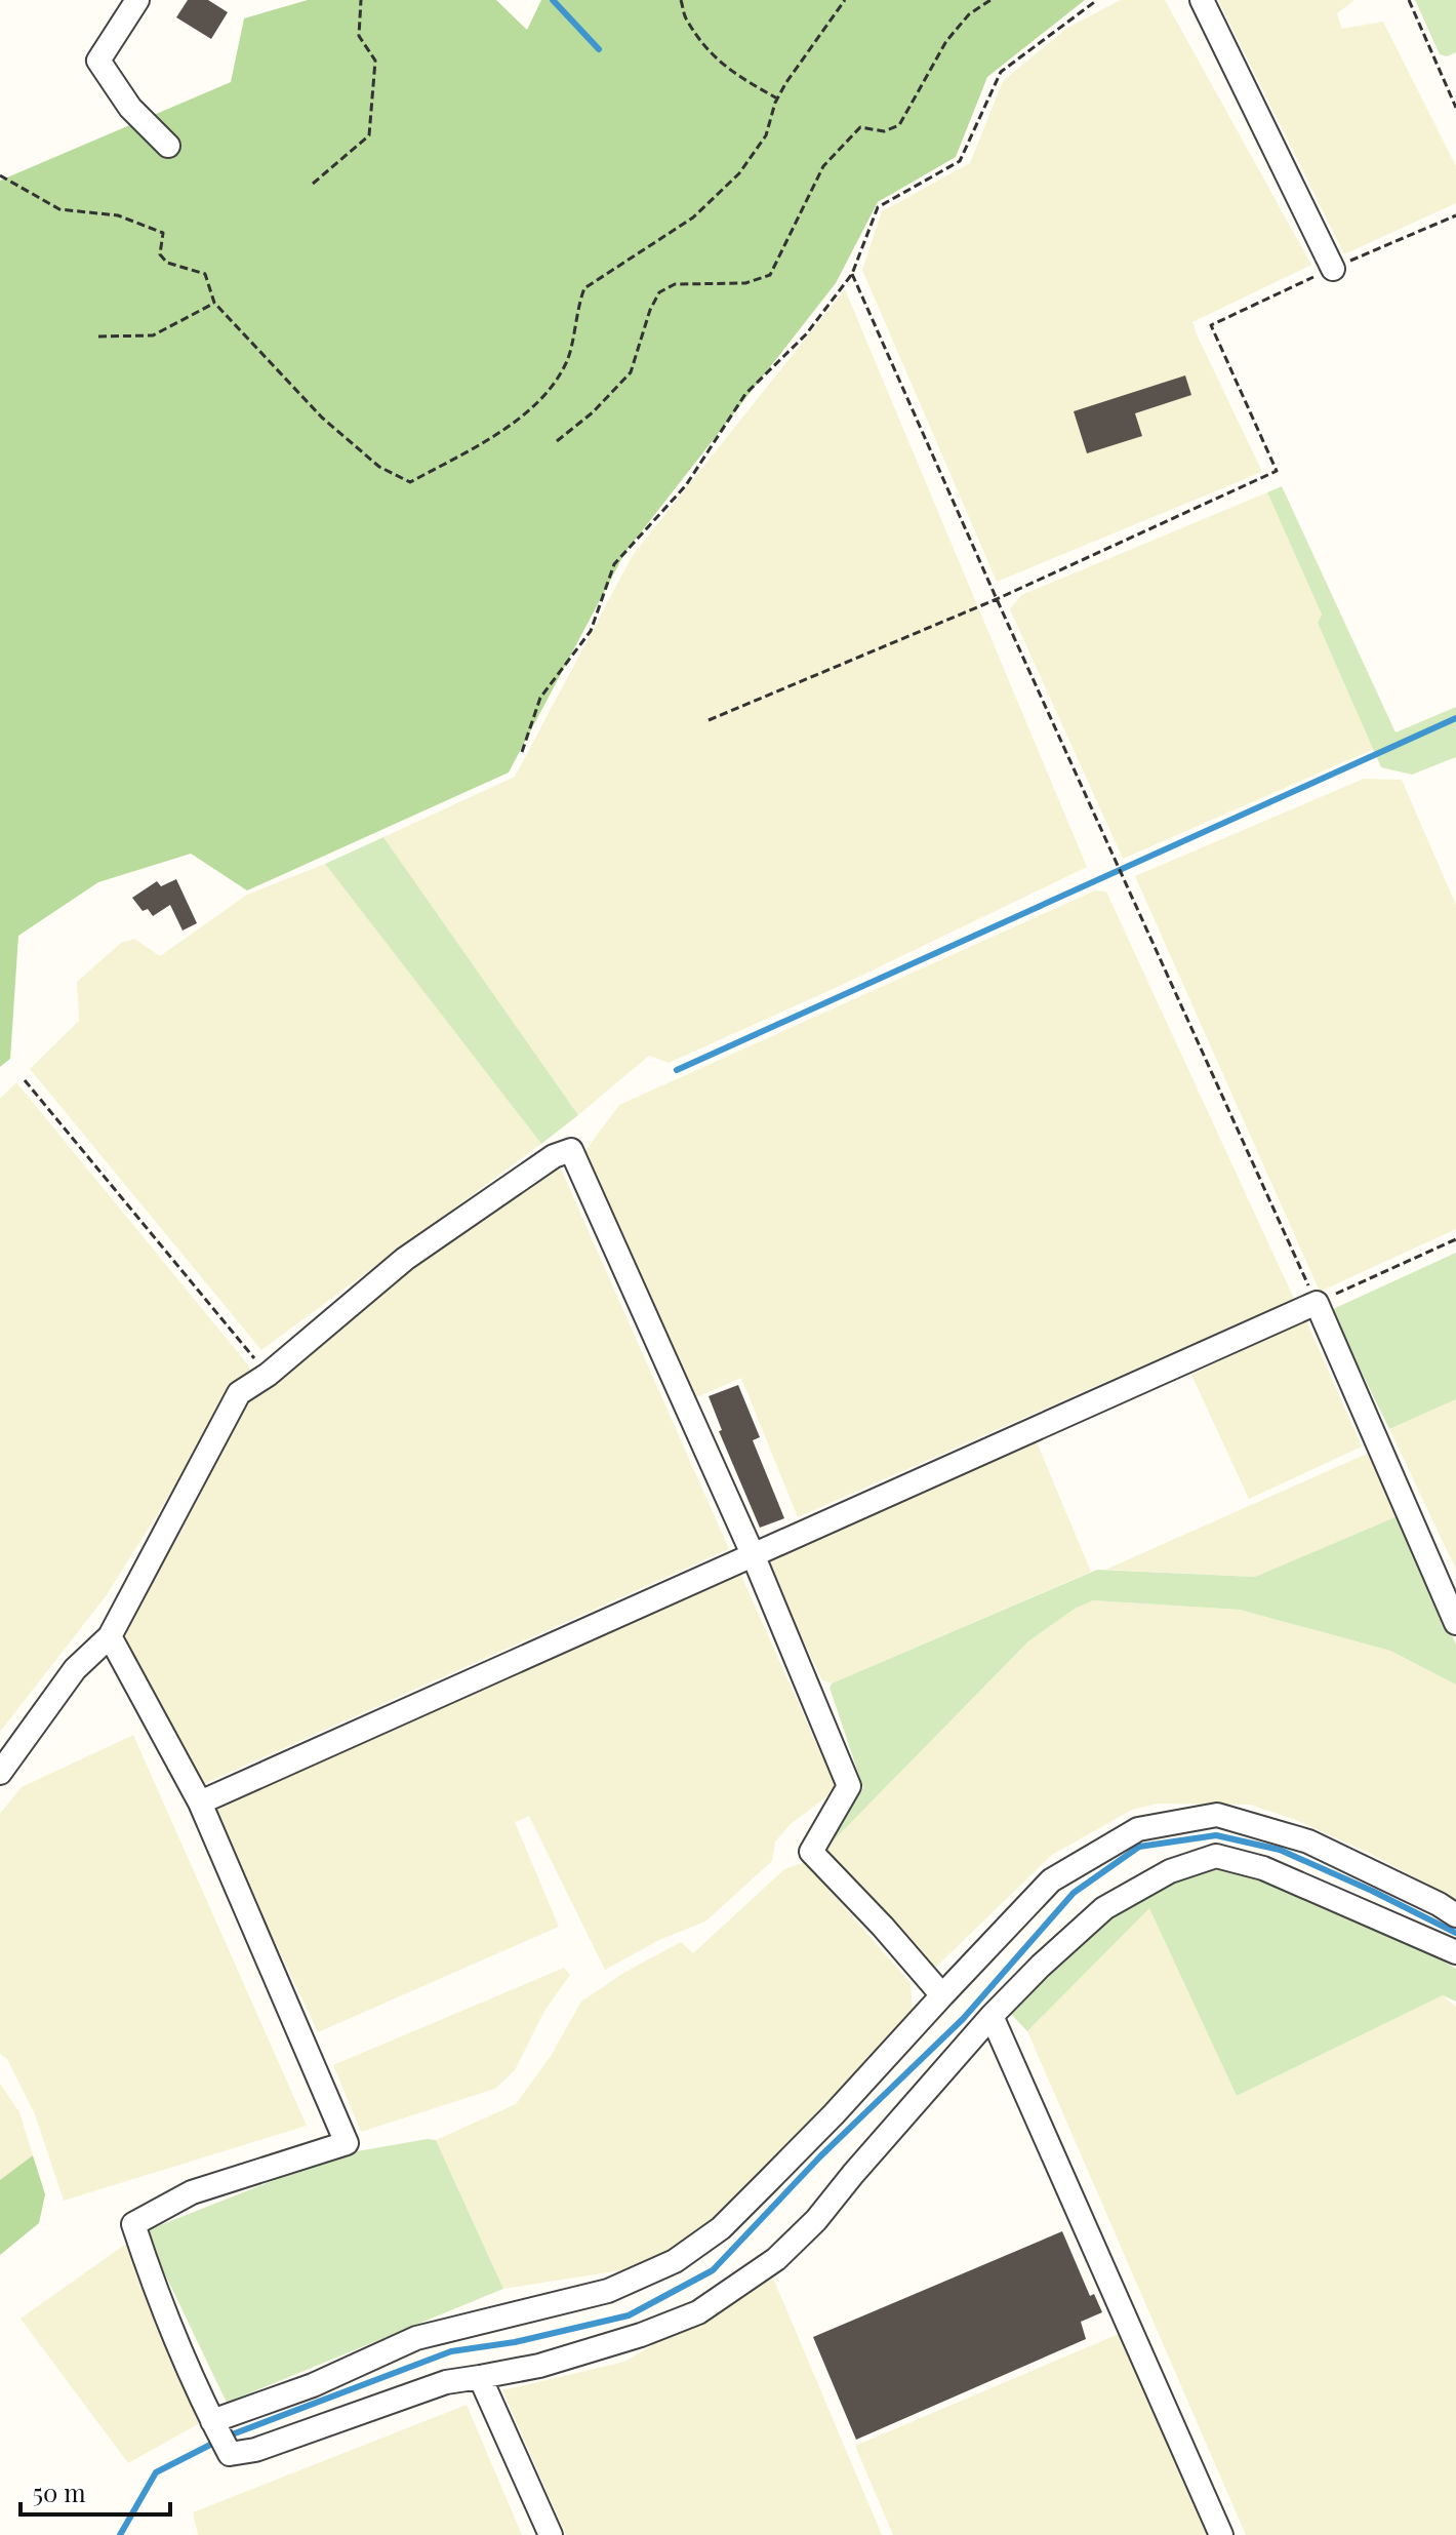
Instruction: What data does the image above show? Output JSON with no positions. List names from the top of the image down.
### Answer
{
  "scale_bar": "50 m"
}
